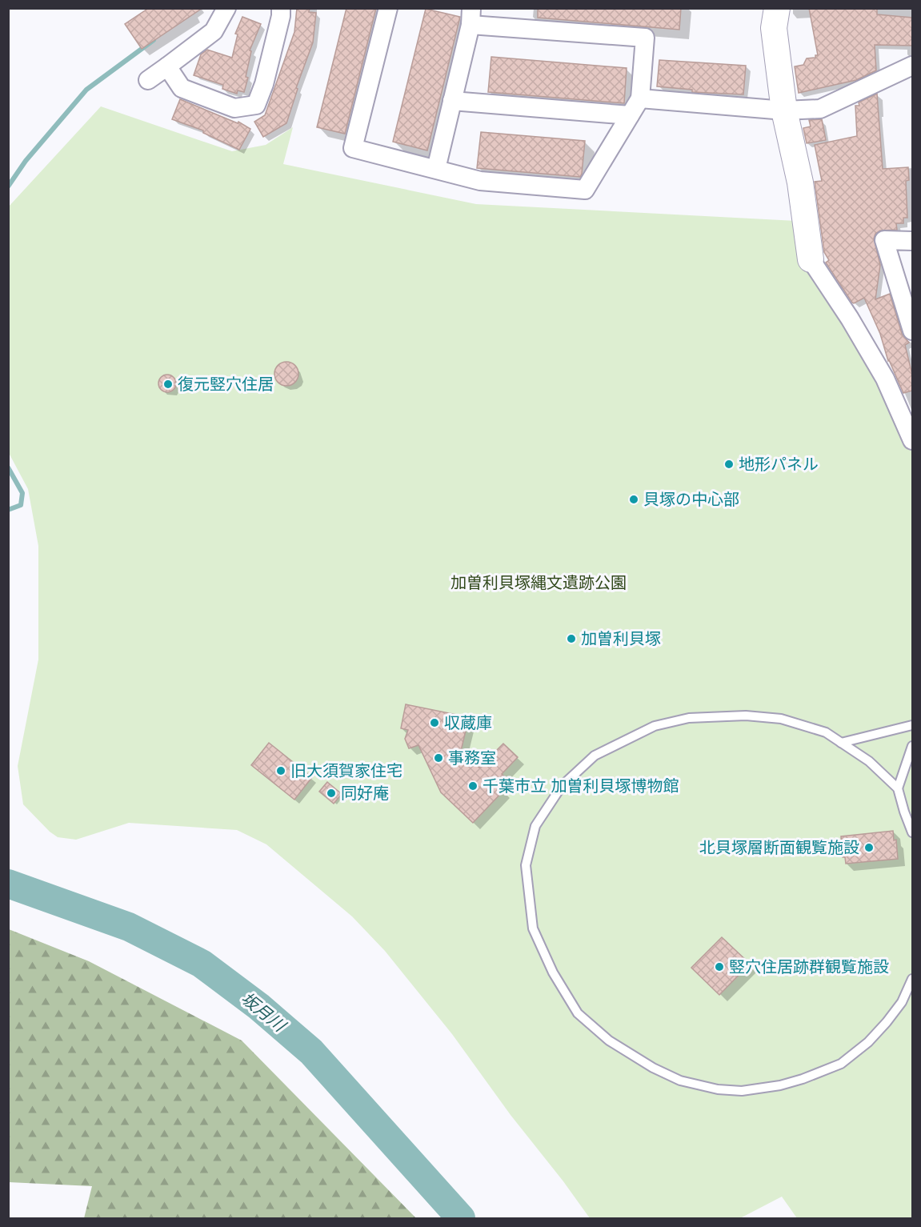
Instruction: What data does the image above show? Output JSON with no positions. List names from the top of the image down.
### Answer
{
  "water": ["坂月川"],
  "parks": ["加曽利貝塚縄文遺跡公園"],
  "places": [
    "復元竪穴住居",
    "地形パネル",
    "貝塚の中心部",
    "加曽利貝塚",
    "収蔵庫",
    "事務室",
    "旧大須賀家住宅",
    "千葉市立 加曽利貝塚博物館",
    "同好庵",
    "北貝塚層断面観覧施設",
    "竪穴住居跡群観覧施設"
  ]
}
